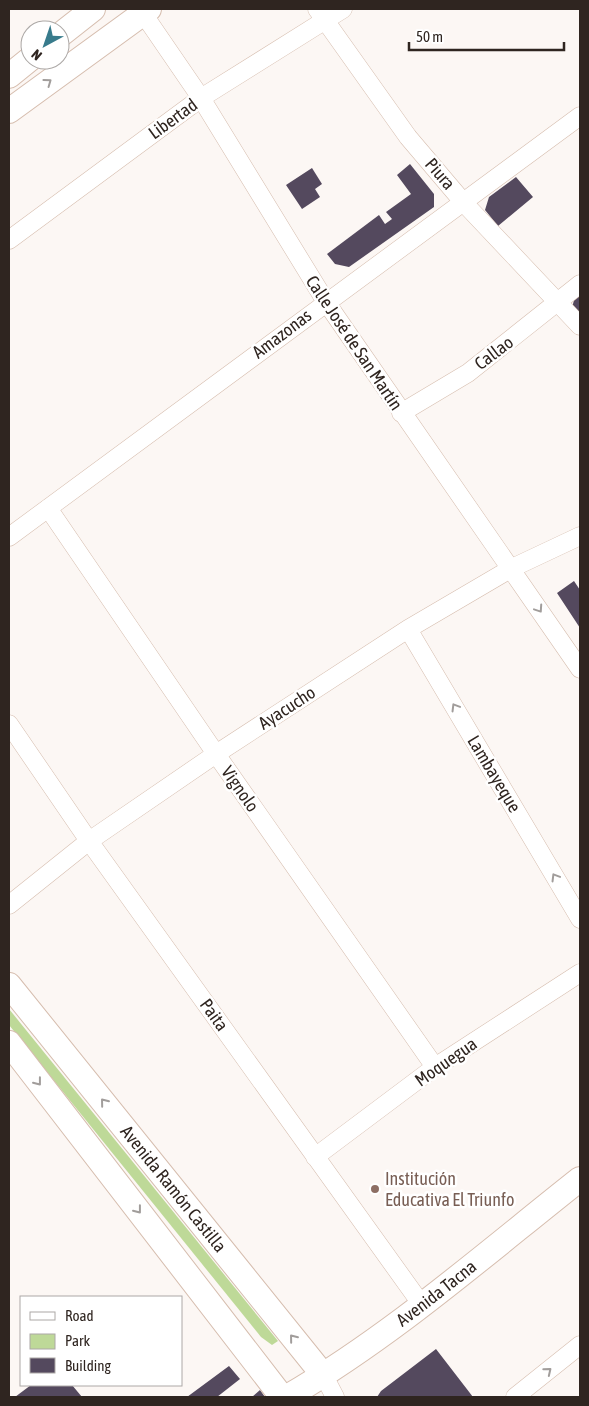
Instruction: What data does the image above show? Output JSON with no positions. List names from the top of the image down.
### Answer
{
  "streets": {
    "main road": ["Avenida Ramón Castilla", "Avenida Tacna"],
    "street": [
      "Libertad",
      "Piura",
      "Amazonas",
      "Calle José de San Martín",
      "Callao",
      "Ayacucho",
      "Lambayeque",
      "Vignolo",
      "Paita",
      "Moquegua"
    ]
  },
  "crossings": [
    ["Libertad", "Piura"],
    ["Libertad", "Calle José de San Martín"],
    ["Piura", "Amazonas"],
    ["Piura", "Callao"],
    ["Amazonas", "Calle José de San Martín"],
    ["Amazonas", "Vignolo"],
    ["Calle José de San Martín", "Callao"],
    ["Calle José de San Martín", "Ayacucho"],
    ["Ayacucho", "Lambayeque"],
    ["Ayacucho", "Vignolo"],
    ["Ayacucho", "Paita"],
    ["Vignolo", "Moquegua"],
    ["Paita", "Moquegua"],
    ["Paita", "Avenida Tacna"],
    ["Avenida Ramón Castilla", "Avenida Tacna"]
  ],
  "one_way": ["Lambayeque"],
  "places": ["Institución Educativa El Triunfo"],
  "legend": ["Road", "Park", "Building"],
  "scale_bar": "50 m",
  "north": "bottom left"
}
